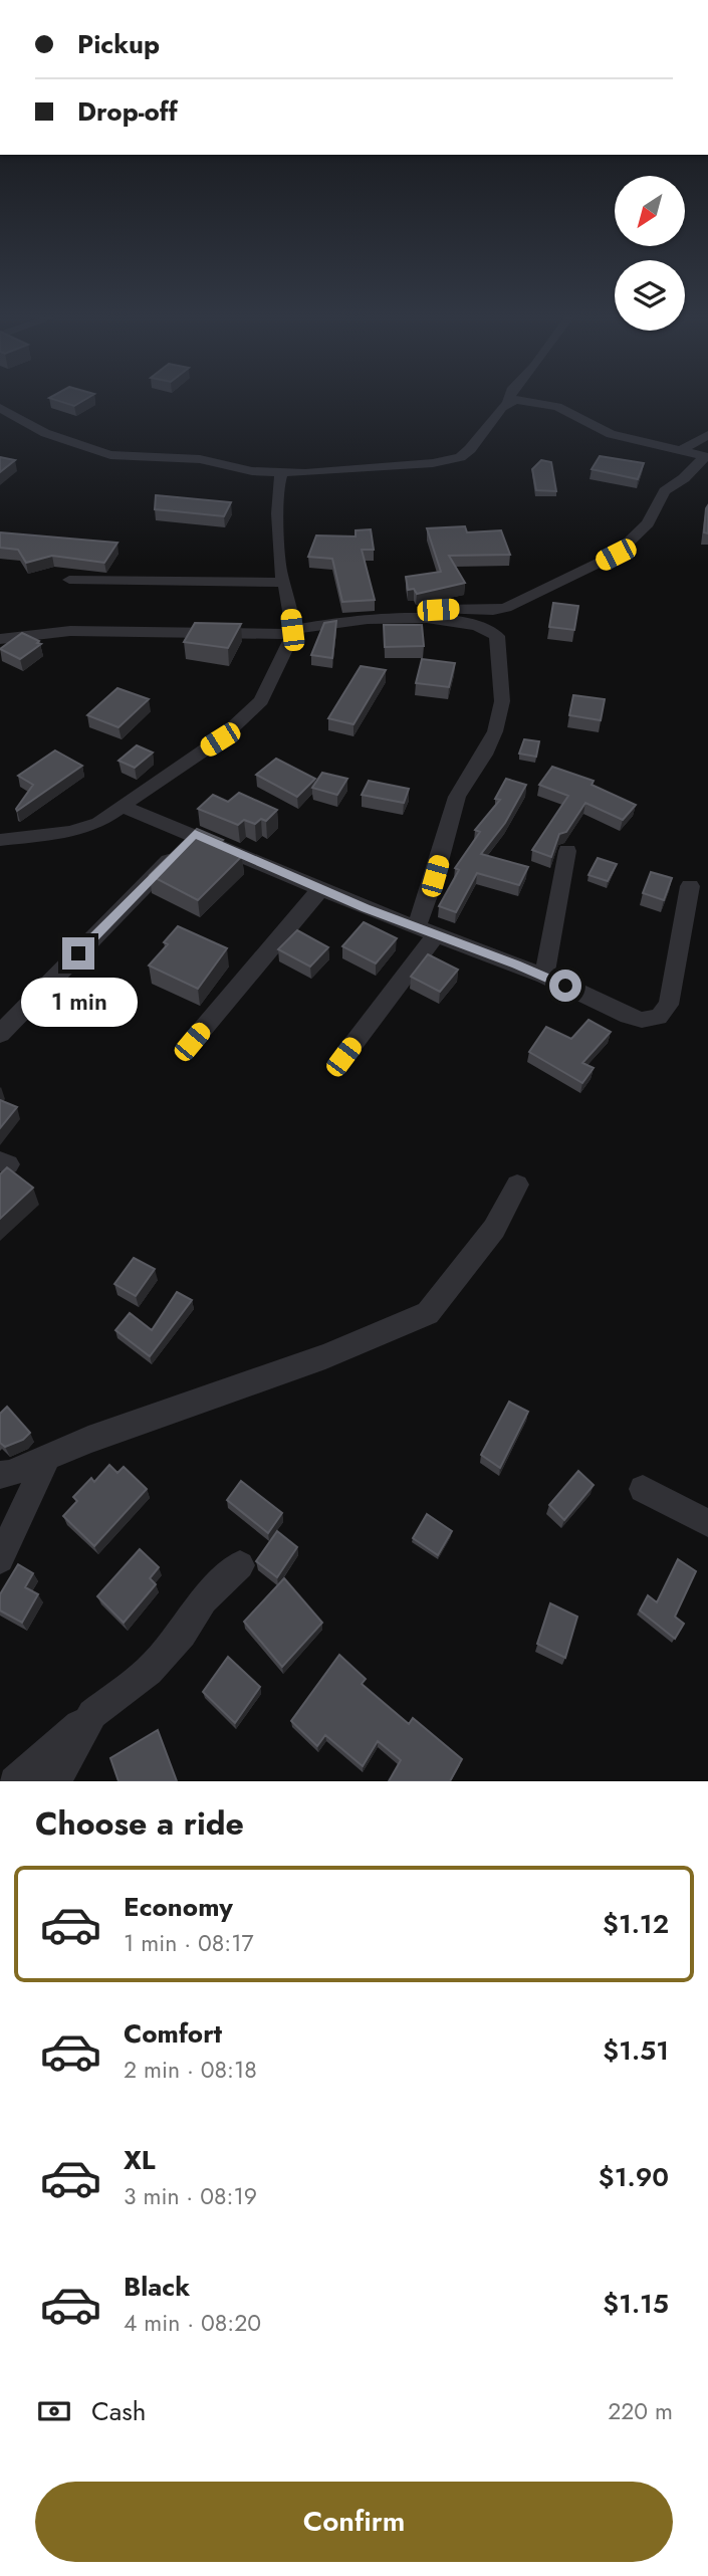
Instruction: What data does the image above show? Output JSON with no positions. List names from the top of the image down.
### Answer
{
  "north": "bottom left",
  "page": {
    "banner": ["Pickup", "Drop-off"],
    "bubble": "1 min",
    "heading": "Choose a ride",
    "list": [
      {
        "name": "Economy",
        "note": "1 min · 08:17",
        "value": "$1.12"
      },
      {
        "name": "Comfort",
        "note": "2 min · 08:18",
        "value": "$1.51"
      },
      {
        "name": "XL",
        "note": "3 min · 08:19",
        "value": "$1.90"
      },
      {
        "name": "Black",
        "note": "4 min · 08:20",
        "value": "$1.15"
      }
    ],
    "pay": ["Cash", "220 m"],
    "buttons": "Confirm"
  }
}
